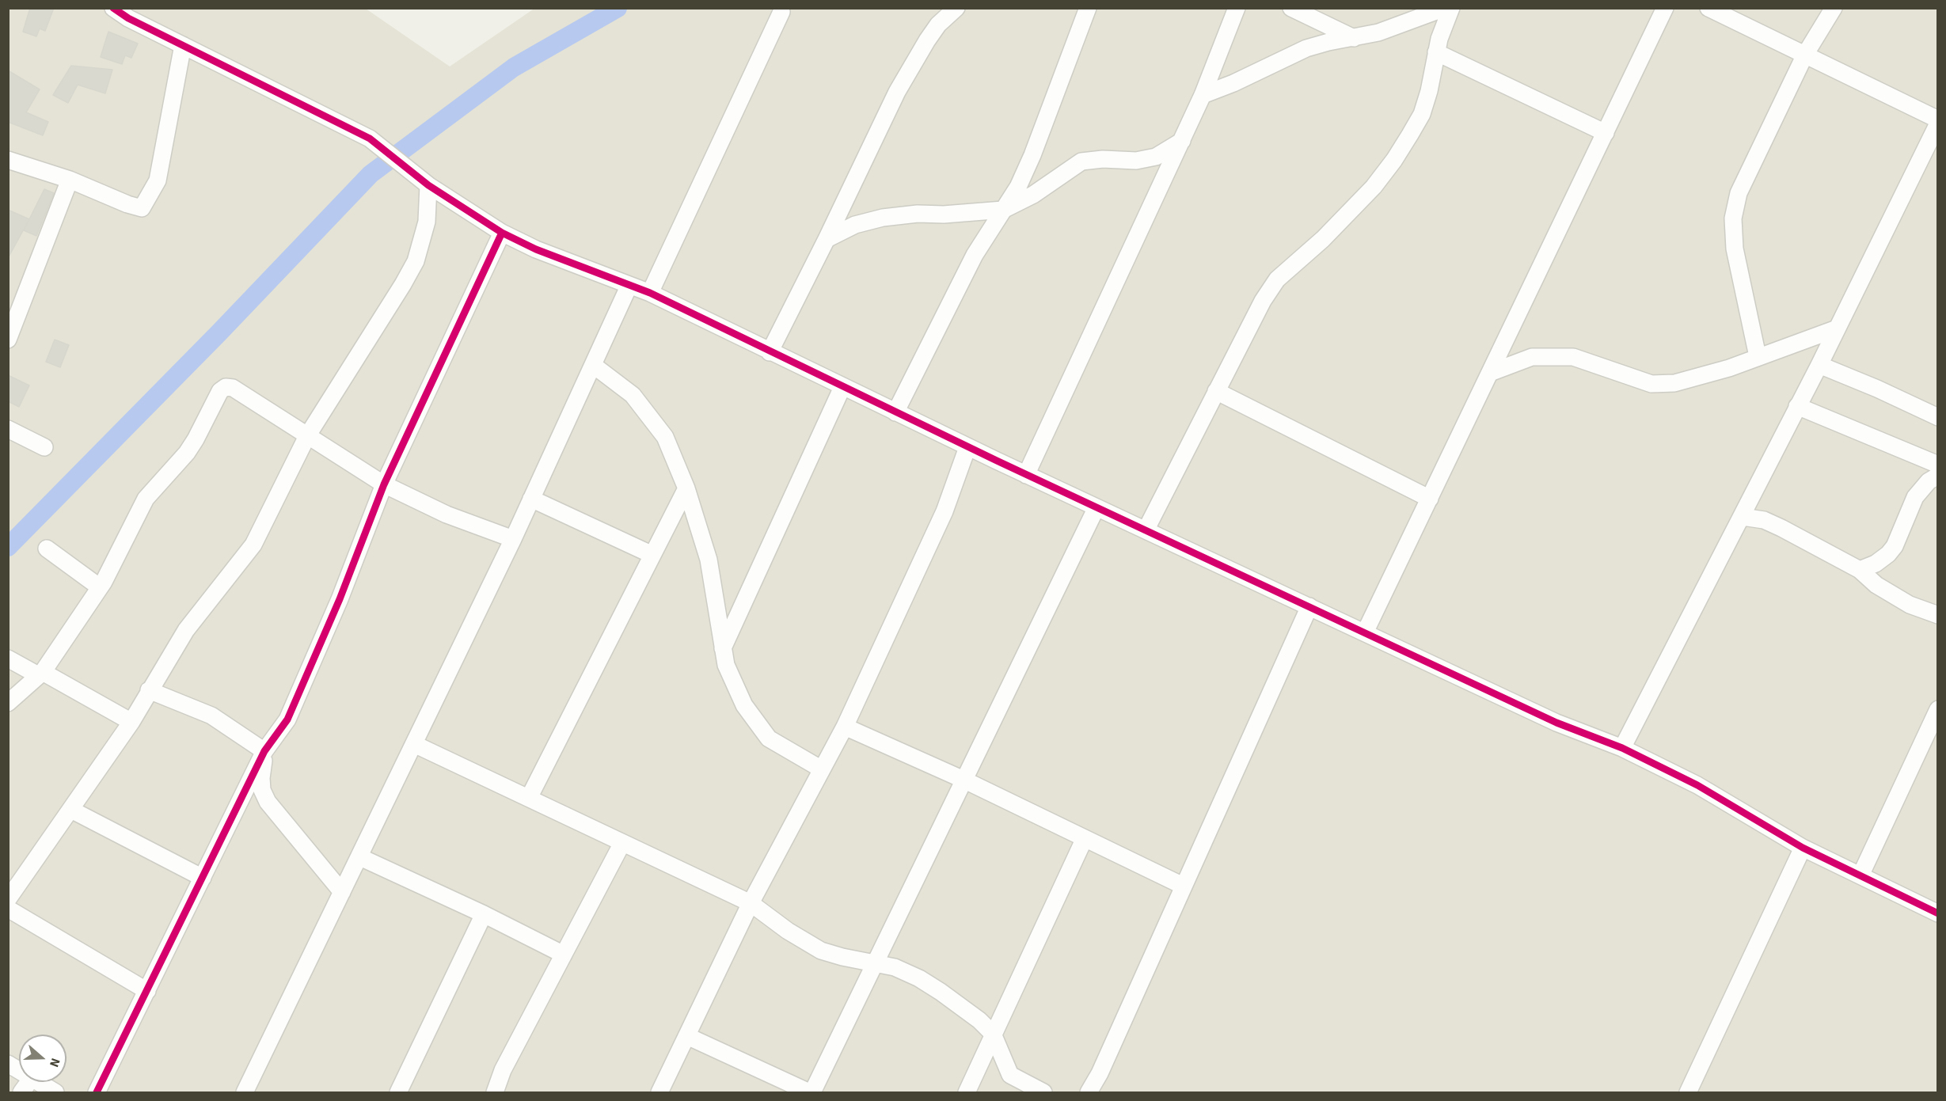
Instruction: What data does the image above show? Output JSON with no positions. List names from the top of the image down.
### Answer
{
  "north": "right"
}
